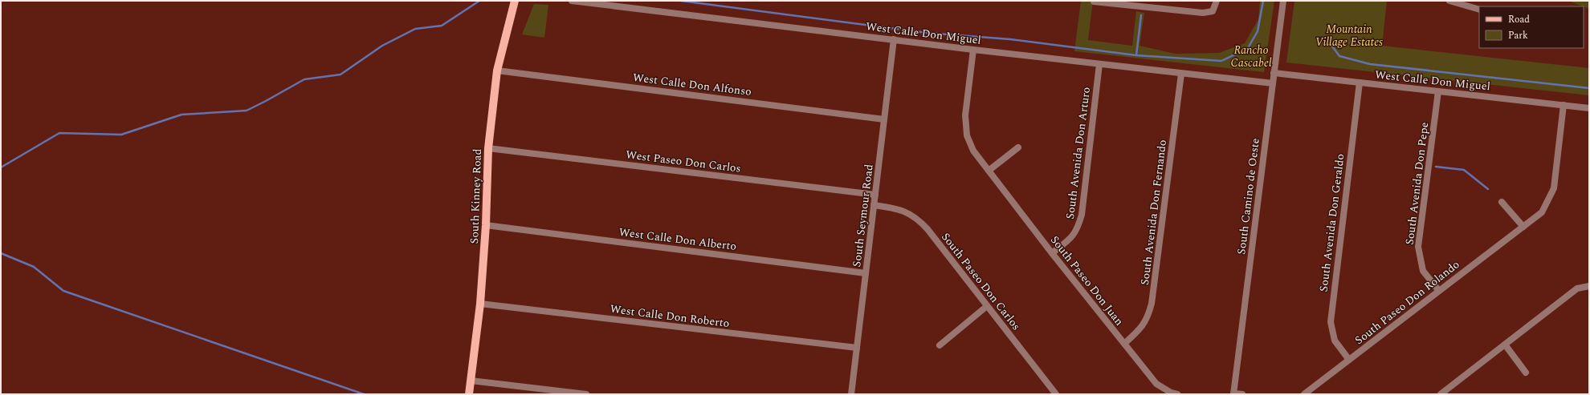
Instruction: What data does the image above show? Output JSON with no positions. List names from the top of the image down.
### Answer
{
  "streets": {
    "main road": ["South Kinney Road"],
    "street": [
      "West Calle Don Miguel",
      "West Calle Don Alfonso",
      "South Avenida Don Arturo",
      "West Paseo Don Carlos",
      "South Avenida Don Pepe",
      "South Camino de Oeste",
      "South Avenida Don Fernando",
      "South Seymour Road",
      "South Avenida Don Geraldo",
      "West Calle Don Alberto",
      "South Paseo Don Juan",
      "South Paseo Don Carlos",
      "South Paseo Don Rolando",
      "West Calle Don Roberto"
    ]
  },
  "crossings": [
    ["West Calle Don Miguel", "South Avenida Don Arturo"],
    ["West Calle Don Miguel", "South Avenida Don Pepe"],
    ["West Calle Don Miguel", "South Camino de Oeste"],
    ["West Calle Don Miguel", "South Avenida Don Fernando"],
    ["West Calle Don Miguel", "South Seymour Road"],
    ["West Calle Don Miguel", "South Avenida Don Geraldo"],
    ["West Calle Don Miguel", "South Paseo Don Juan"],
    ["West Calle Don Miguel", "South Paseo Don Rolando"],
    ["West Calle Don Alfonso", "South Kinney Road"],
    ["West Calle Don Alfonso", "South Seymour Road"],
    ["South Avenida Don Arturo", "South Paseo Don Juan"],
    ["West Paseo Don Carlos", "South Kinney Road"],
    ["West Paseo Don Carlos", "South Seymour Road"],
    ["South Avenida Don Pepe", "South Paseo Don Rolando"],
    ["South Kinney Road", "West Calle Don Alberto"],
    ["South Kinney Road", "West Calle Don Roberto"],
    ["South Avenida Don Fernando", "South Paseo Don Juan"],
    ["South Seymour Road", "West Calle Don Alberto"],
    ["South Seymour Road", "South Paseo Don Carlos"],
    ["South Seymour Road", "West Calle Don Roberto"],
    ["South Avenida Don Geraldo", "South Paseo Don Rolando"]
  ],
  "parks": ["Mountain Village Estates", "Rancho Cascabel"],
  "legend": ["Road", "Park"]
}
